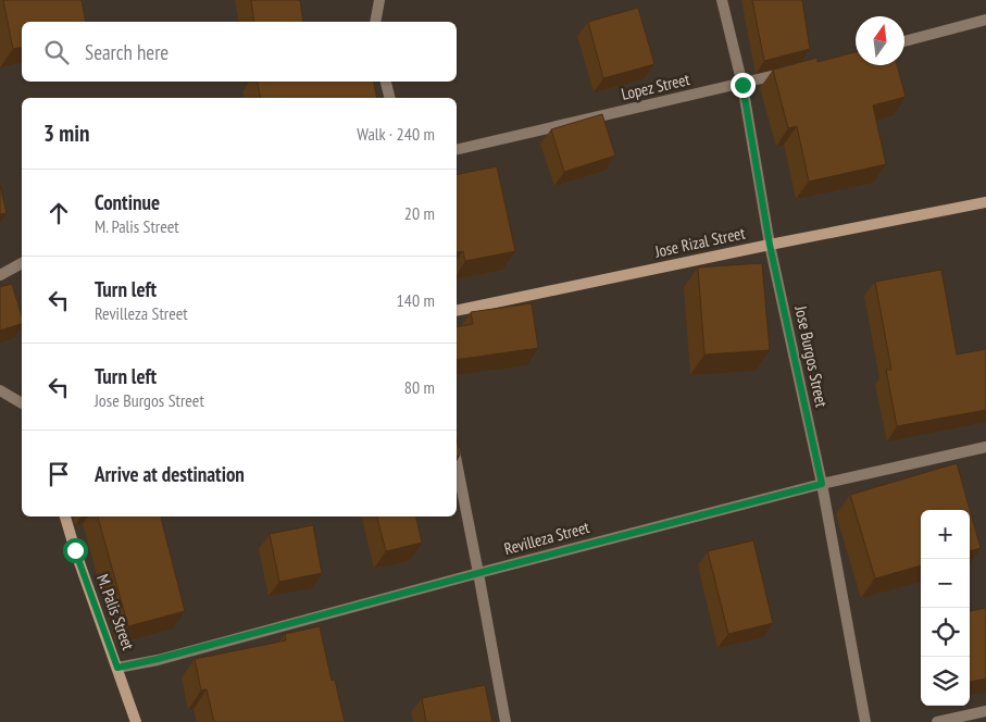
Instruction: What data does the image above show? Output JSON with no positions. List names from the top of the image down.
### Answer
{
  "streets": {
    "main road": ["Jose Rizal Street", "M. Palis Street"],
    "street": ["Lopez Street", "Jose Burgos Street", "Revilleza Street"]
  },
  "crossings": [
    ["Lopez Street", "Jose Burgos Street"],
    ["Jose Rizal Street", "Jose Burgos Street"],
    ["Jose Burgos Street", "Revilleza Street"],
    ["Revilleza Street", "M. Palis Street"]
  ],
  "north": "top",
  "page": {
    "search": "Search here",
    "heading": ["3 min", "Walk · 240 m"],
    "list": [
      ["Continue", "M. Palis Street", "20 m"],
      ["Turn left", "Revilleza Street", "140 m"],
      ["Turn left", "Jose Burgos Street", "80 m"],
      "Arrive at destination"
    ],
    "map_buttons": ["+", "−"]
  }
}
